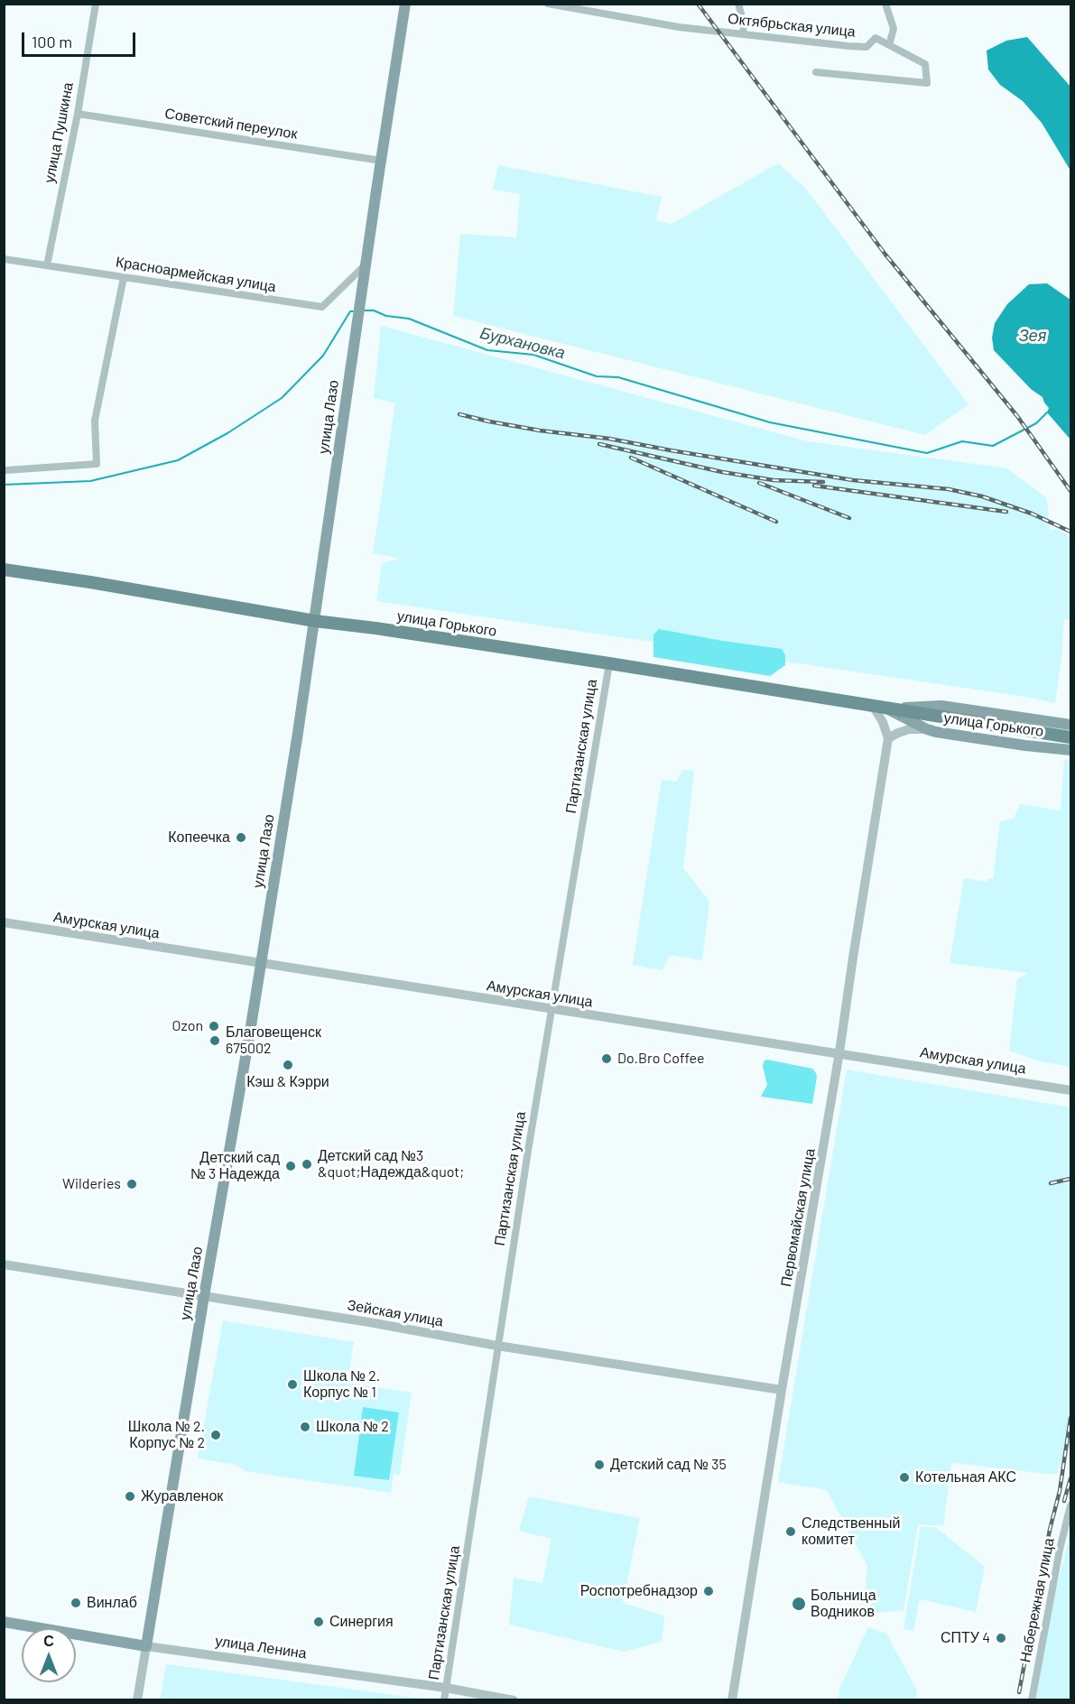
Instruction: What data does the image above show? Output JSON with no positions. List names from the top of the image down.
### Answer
{
  "streets": {
    "main road": ["улица Лазо", "улица Горького", "улица Ленина"],
    "street": [
      "Октябрьская улица",
      "Советский переулок",
      "улица Пушкина",
      "Красноармейская улица",
      "Партизанская улица",
      "Амурская улица",
      "Первомайская улица",
      "Зейская улица",
      "Набережная улица"
    ]
  },
  "crossings": [
    ["Советский переулок", "улица Пушкина"],
    ["Советский переулок", "улица Лазо"],
    ["улица Пушкина", "Красноармейская улица"],
    ["Красноармейская улица", "улица Лазо"],
    ["улица Лазо", "улица Горького"],
    ["улица Лазо", "Амурская улица"],
    ["улица Лазо", "Зейская улица"],
    ["улица Лазо", "улица Ленина"],
    ["улица Горького", "Партизанская улица"],
    ["Партизанская улица", "Амурская улица"],
    ["Партизанская улица", "Зейская улица"],
    ["Партизанская улица", "улица Ленина"],
    ["Амурская улица", "Первомайская улица"],
    ["Первомайская улица", "Зейская улица"]
  ],
  "water": ["Зея", "Бурхановка"],
  "places": [
    "Копеечка",
    "Ozon",
    "Благовещенск 675002",
    "Do.Bro Coffee",
    "Кэш & Кэрри",
    "Детский сад №3 &quot;Надежда&quot;",
    "Детский сад № 3 Надежда",
    "Wilderies",
    "Школа № 2. Корпус № 1",
    "Школа № 2",
    "Школа № 2. Корпус № 2",
    "Детский сад № 35",
    "Котельная АКС",
    "Журавленок",
    "Следственный комитет",
    "Роспотребнадзор",
    "Винлаб",
    "Больница Водников",
    "Синергия",
    "СПТУ 4"
  ],
  "scale_bar": "100 m",
  "north": "top"
}
